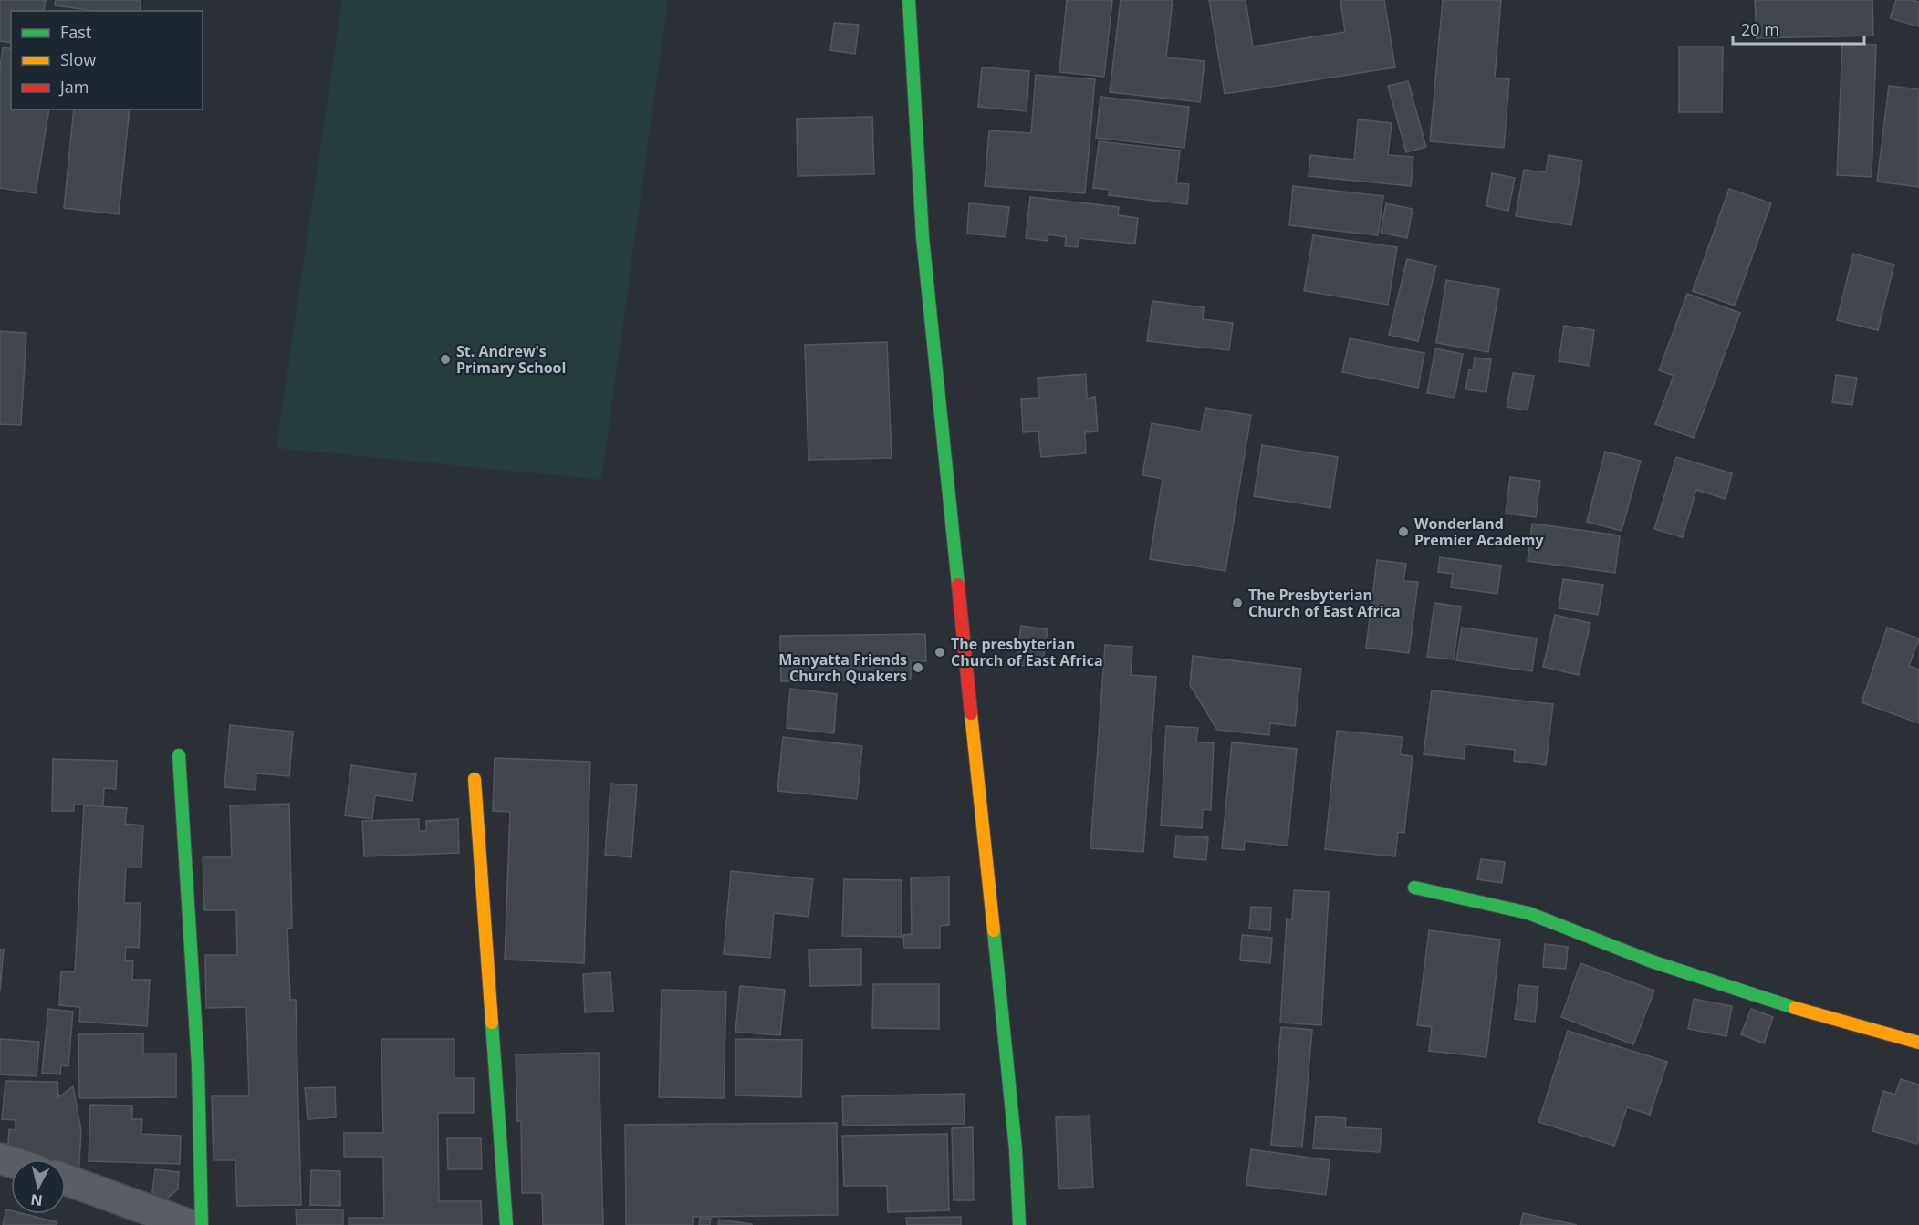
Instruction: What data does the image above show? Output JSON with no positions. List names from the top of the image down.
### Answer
{
  "places": [
    "St. Andrew's Primary School",
    "Wonderland Premier Academy",
    "The Presbyterian Church of East Africa",
    "The presbyterian Church of East Africa",
    "Manyatta Friends Church Quakers"
  ],
  "legend": ["Fast", "Slow", "Jam"],
  "scale_bar": "20 m",
  "north": "bottom"
}
